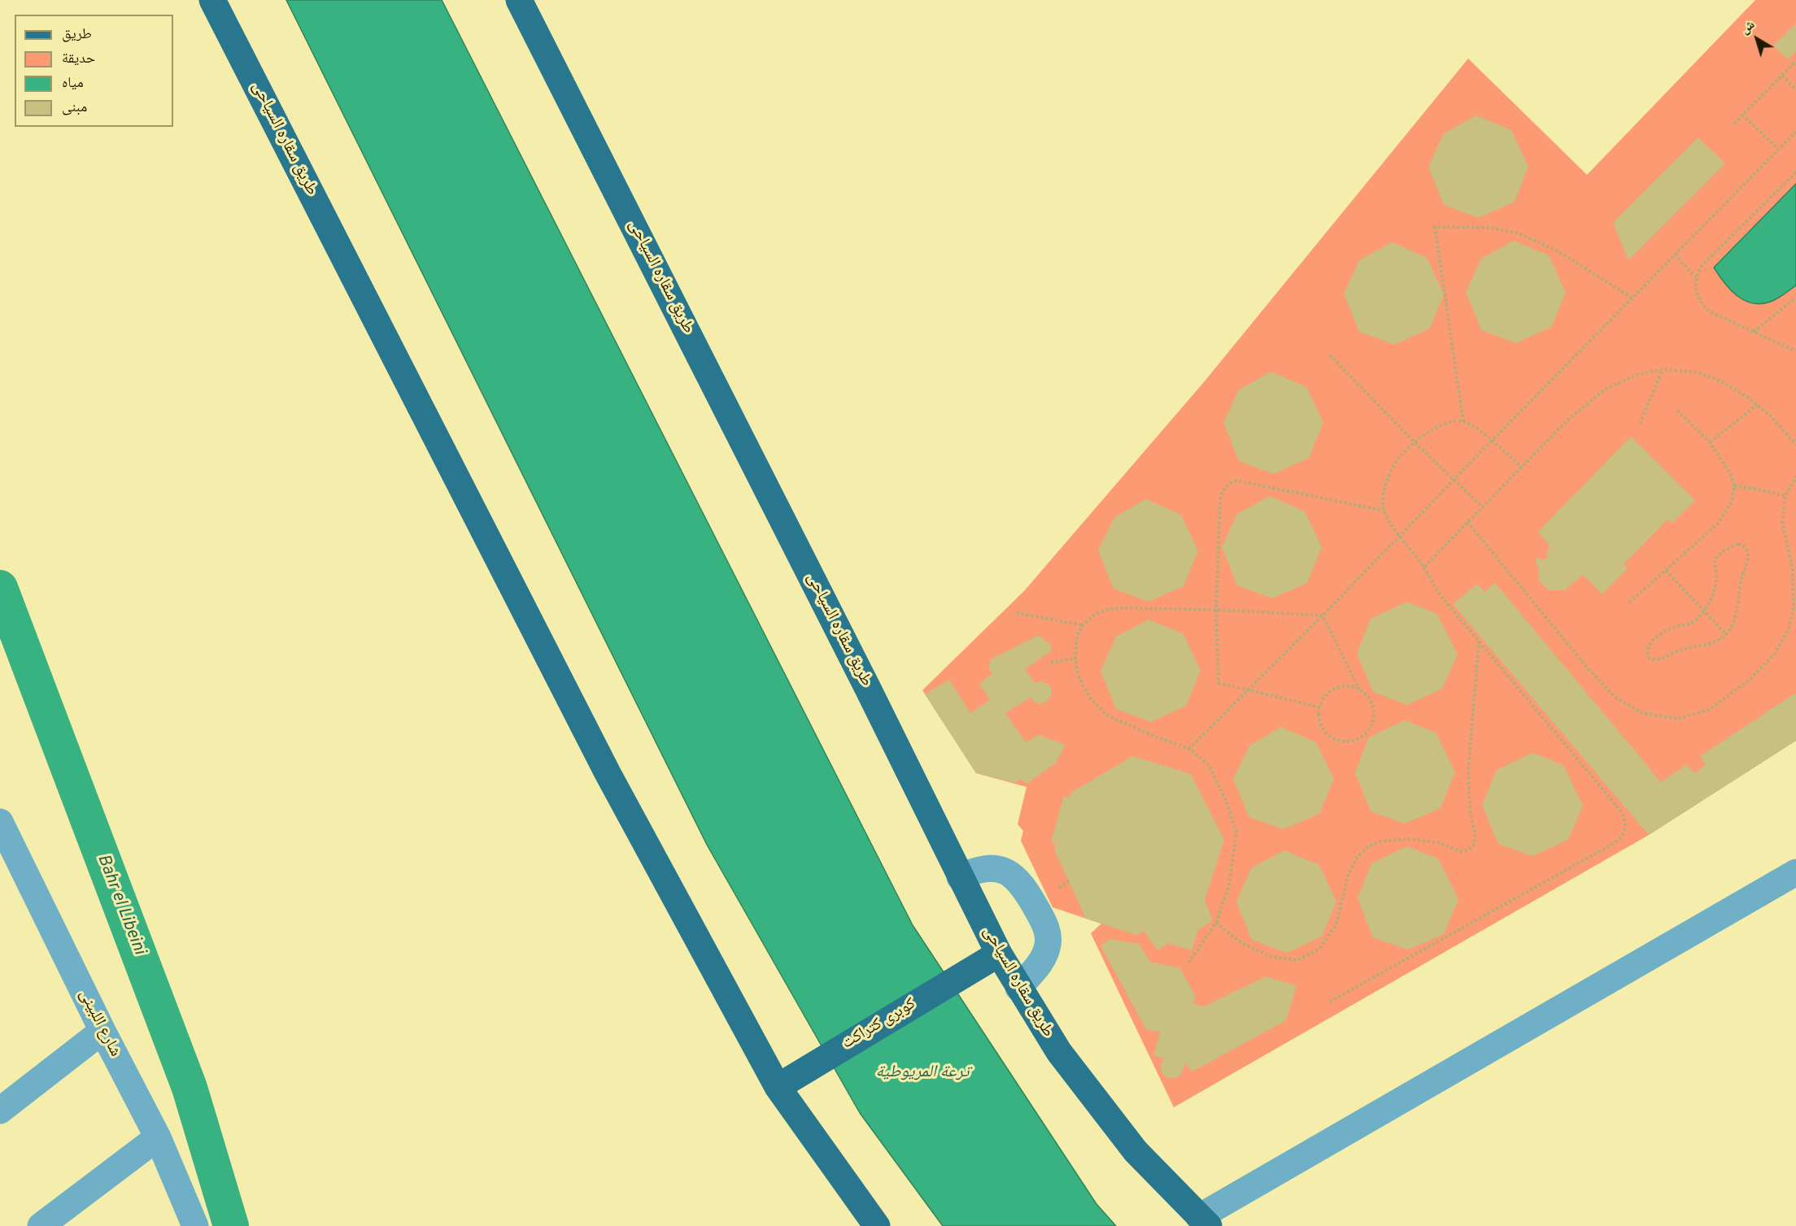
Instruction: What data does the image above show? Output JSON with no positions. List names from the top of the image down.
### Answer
{
  "streets": {
    "main road": ["طريق سقاره السياحى", "كوبرى كتراكت"],
    "street": ["شارع اللبينى"]
  },
  "crossings": [
    ["طريق سقاره السياحى", "كوبرى كتراكت"]
  ],
  "water": ["Bahr el Libeini", "ترعة المريوطية"],
  "legend": [
    "طريق",
    "حديقة",
    "مياه",
    "مبنى"
  ],
  "north": "top left"
}
